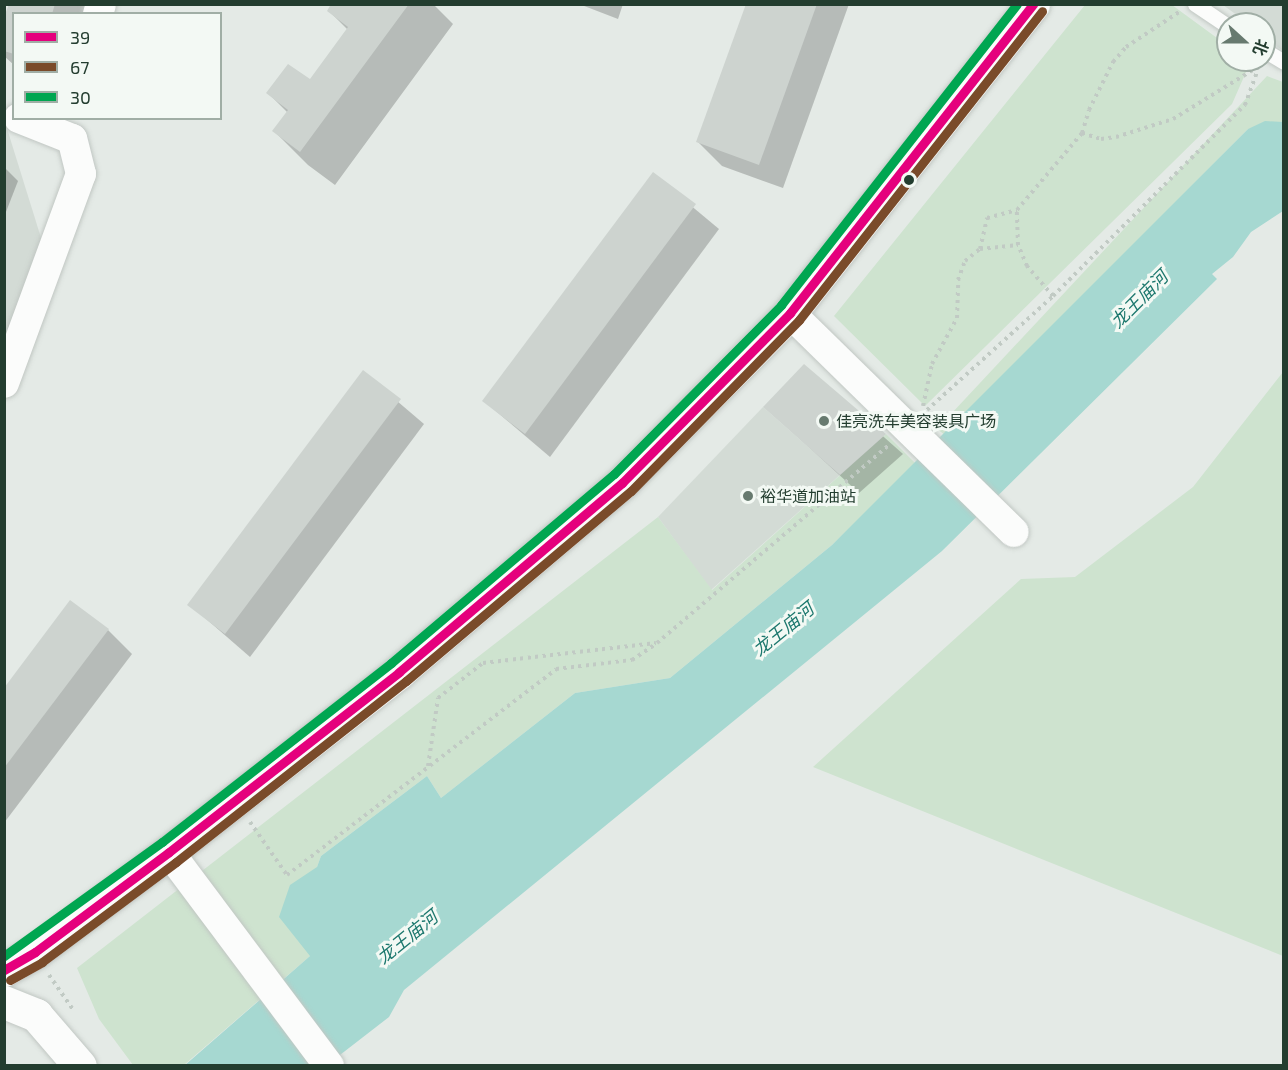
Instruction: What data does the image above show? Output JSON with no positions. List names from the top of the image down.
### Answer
{
  "water": ["龙王庙河"],
  "places": ["佳亮洗车美容装具广场", "裕华道加油站"],
  "lines": ["transit line 39", "transit line 30", "transit line 67"],
  "legend": ["39", "67", "30"],
  "north": "right"
}
